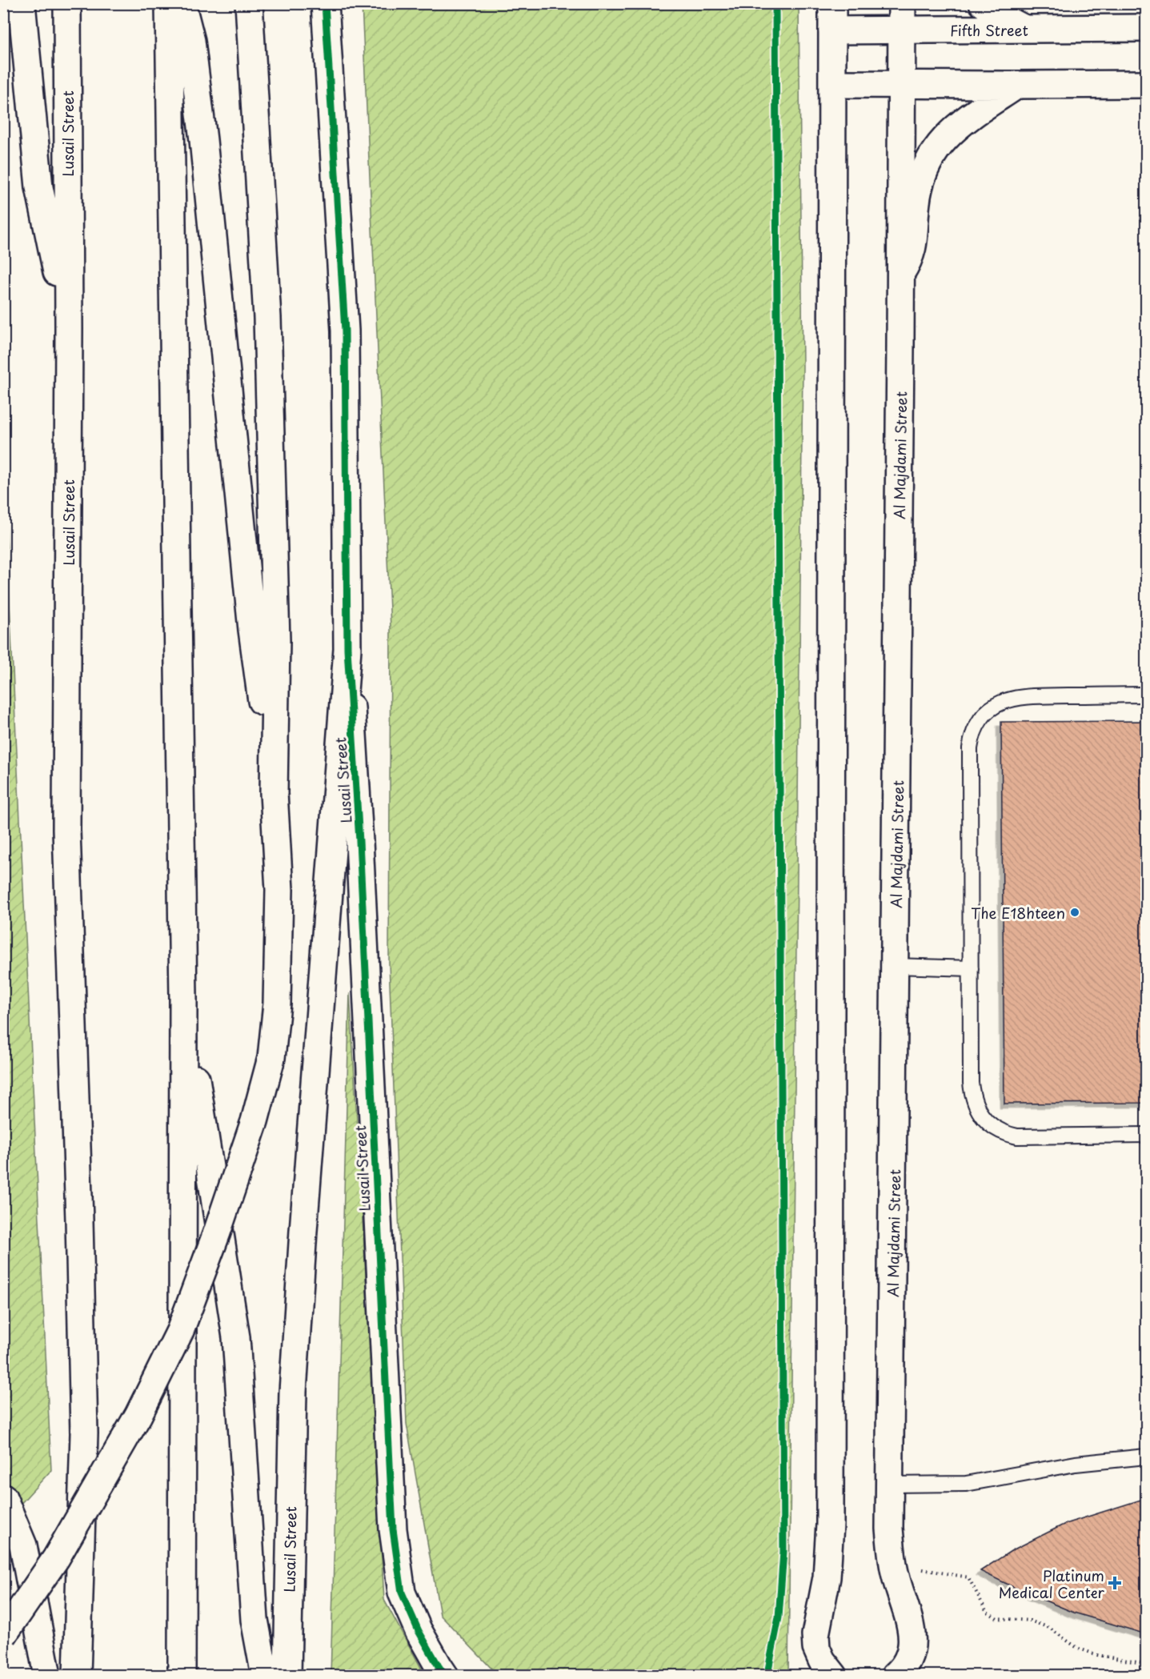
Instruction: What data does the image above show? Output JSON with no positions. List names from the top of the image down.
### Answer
{
  "streets": {
    "main road": ["Fifth Street", "Lusail Street", "Al Majdami Street"]
  },
  "crossings": [
    ["Fifth Street", "Al Majdami Street"]
  ],
  "places": {
    "other": ["The E18hteen"],
    "health": ["Platinum Medical Center"]
  }
}
